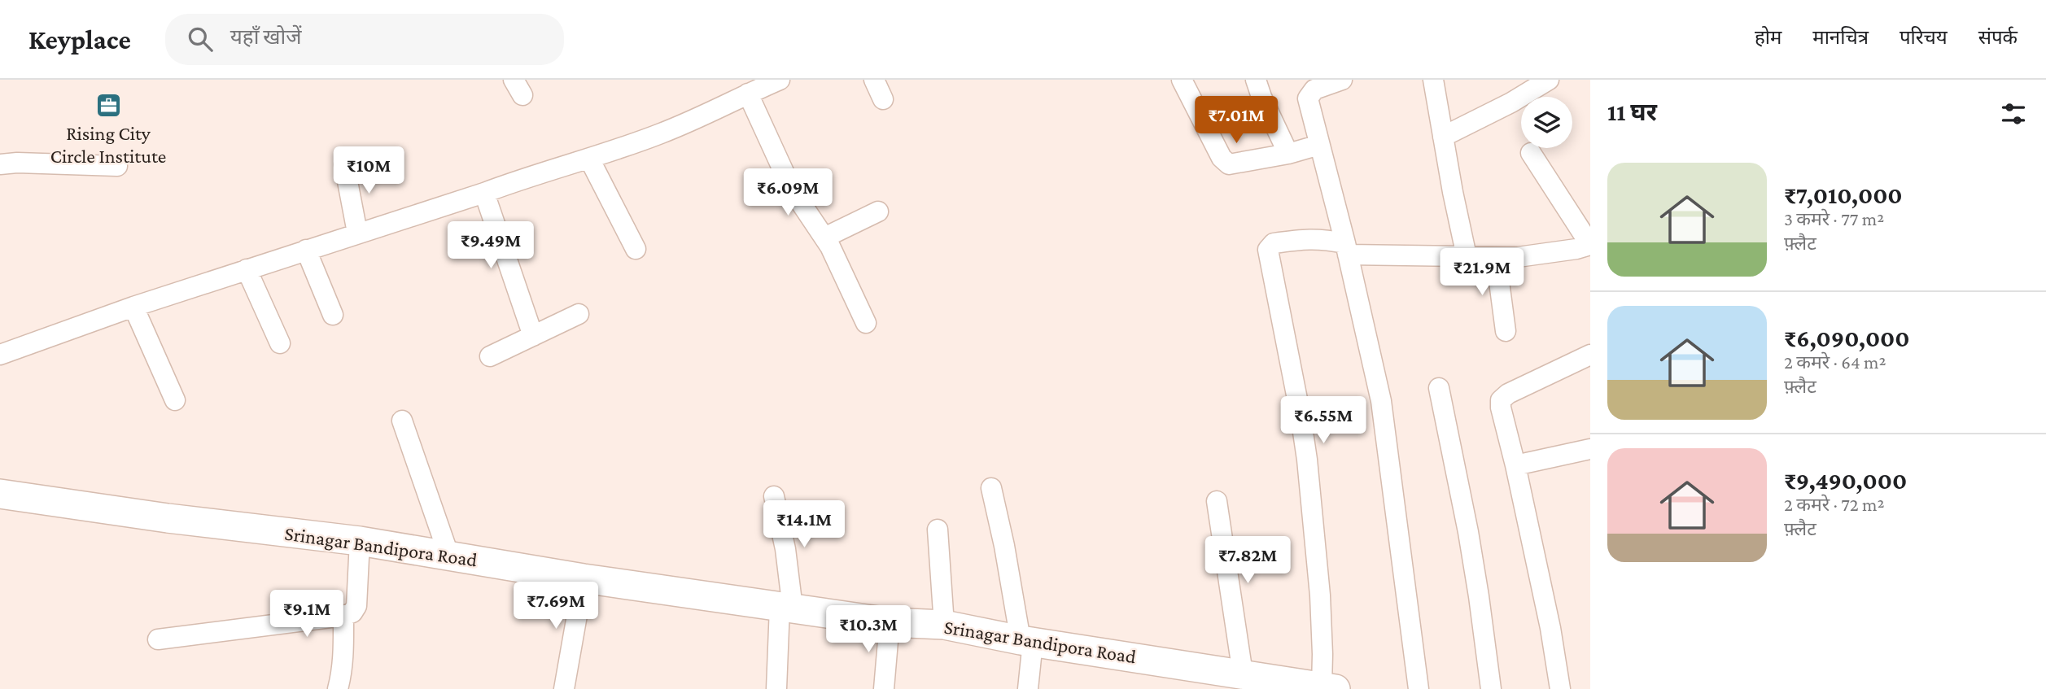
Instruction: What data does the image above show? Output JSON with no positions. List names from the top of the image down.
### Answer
{
  "streets": {
    "highway": ["Srinagar Bandipora Road"]
  },
  "places": {
    "office": ["Rising City Circle Institute"]
  },
  "page": {
    "header": "Keyplace",
    "search": "यहाँ खोजें",
    "nav": [
      "होम",
      "मानचित्र",
      "परिचय",
      "संपर्क"
    ],
    "heading": "11 घर",
    "price": [
      "₹7.01M",
      "₹10M",
      "₹6.09M",
      "₹9.49M",
      "₹21.9M",
      "₹6.55M",
      "₹14.1M",
      "₹7.82M",
      "₹7.69M",
      "₹9.1M",
      "₹10.3M"
    ],
    "list": [
      {
        "name": "₹7,010,000",
        "note": "3 कमरे · 77 m² · फ़्लैट"
      },
      {
        "name": "₹6,090,000",
        "note": "2 कमरे · 64 m² · फ़्लैट"
      },
      {
        "name": "₹9,490,000",
        "note": "2 कमरे · 72 m² · फ़्लैट"
      }
    ]
  }
}
